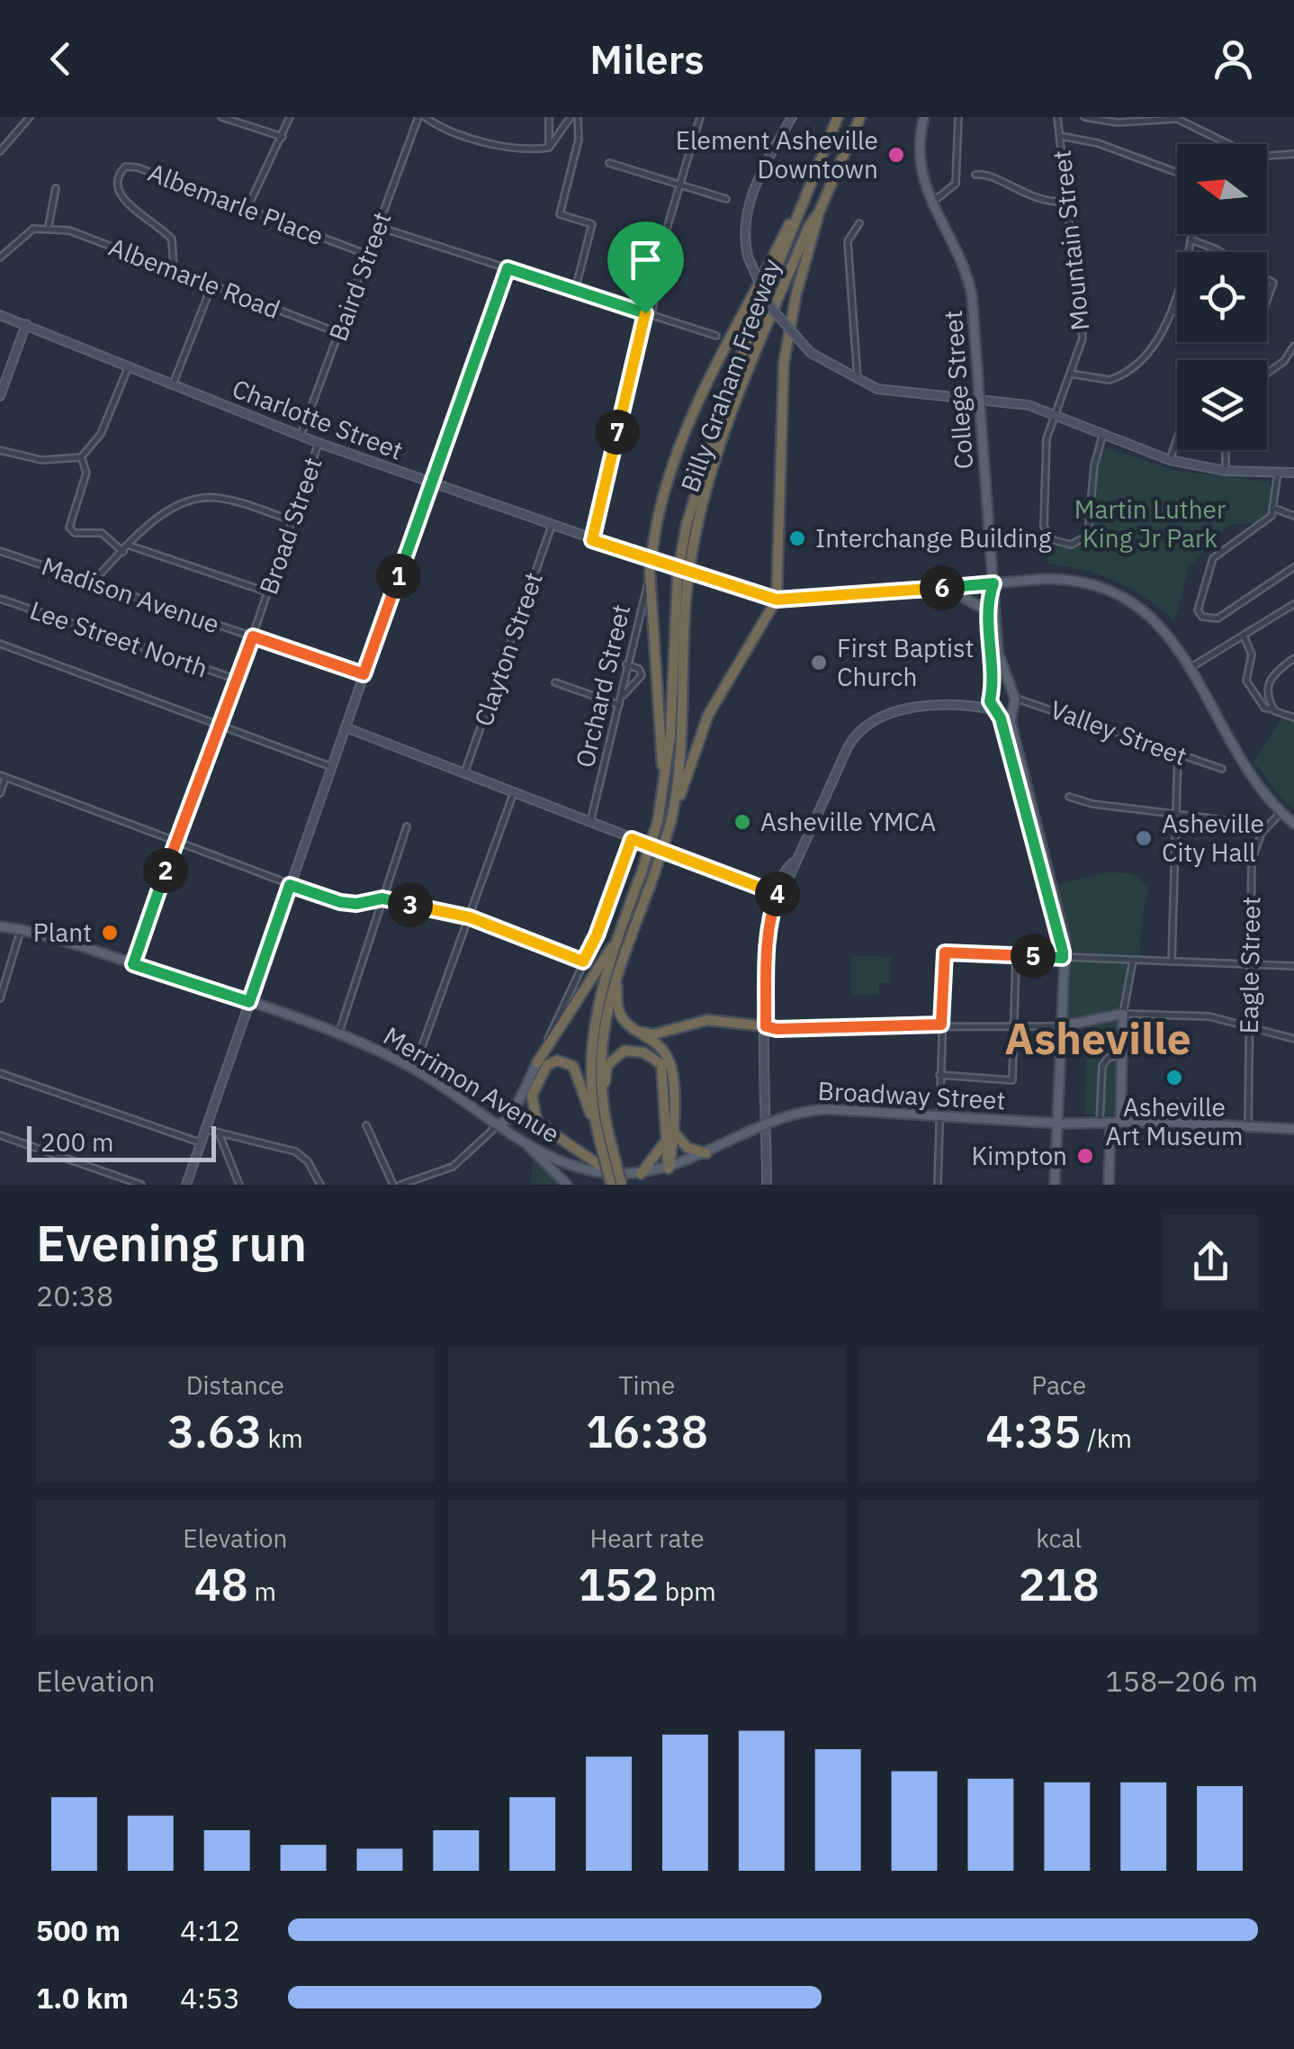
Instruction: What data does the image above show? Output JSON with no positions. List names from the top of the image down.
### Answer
{
  "streets": {
    "highway": ["Billy Graham Freeway"],
    "main road": [
      "College Street",
      "Charlotte Street",
      "Orchard Street",
      "Merrimon Avenue",
      "Broadway Street"
    ],
    "street": [
      "Albemarle Place",
      "Mountain Street",
      "Baird Street",
      "Albemarle Road",
      "Broad Street",
      "Madison Avenue",
      "Lee Street North",
      "Clayton Street",
      "Valley Street",
      "Eagle Street"
    ]
  },
  "crossings": [
    ["Albemarle Place", "Baird Street"],
    ["Albemarle Place", "Albemarle Road"],
    ["Baird Street", "Albemarle Road"],
    ["Baird Street", "Charlotte Street"],
    ["Billy Graham Freeway", "Merrimon Avenue"],
    ["College Street", "Charlotte Street"],
    ["College Street", "Valley Street"],
    ["Charlotte Street", "Broad Street"],
    ["Charlotte Street", "Clayton Street"],
    ["Charlotte Street", "Orchard Street"],
    ["Charlotte Street", "Eagle Street"],
    ["Broad Street", "Madison Avenue"],
    ["Broad Street", "Lee Street North"],
    ["Broad Street", "Merrimon Avenue"],
    ["Eagle Street", "Broadway Street"],
    ["Merrimon Avenue", "Broadway Street"]
  ],
  "districts": ["Asheville"],
  "parks": ["Martin Luther King Jr Park"],
  "places": [
    "Element Asheville Downtown",
    "Interchange Building",
    "First Baptist Church",
    "Asheville YMCA",
    "Asheville City Hall",
    "Plant",
    "Asheville Art Museum",
    "Kimpton"
  ],
  "scale_bar": "200 m",
  "north": "left",
  "page": {
    "header": "Milers",
    "pins": [
      "7",
      "1",
      "6",
      "2",
      "4",
      "3",
      "5"
    ],
    "scale": "200 m",
    "heading": ["Evening run", "20:38"],
    "stats": [
      ["Distance", "3.63 km"],
      ["Time", "16:38"],
      ["Pace", "4:35 /km"],
      ["Elevation", "48 m"],
      ["Heart rate", "152 bpm"],
      ["kcal", "218"]
    ],
    "chart": ["Elevation", "158–206 m"],
    "list": [
      {
        "name": "500 m",
        "note": "4:12"
      },
      {
        "name": "1.0 km",
        "note": "4:53"
      }
    ]
  }
}
